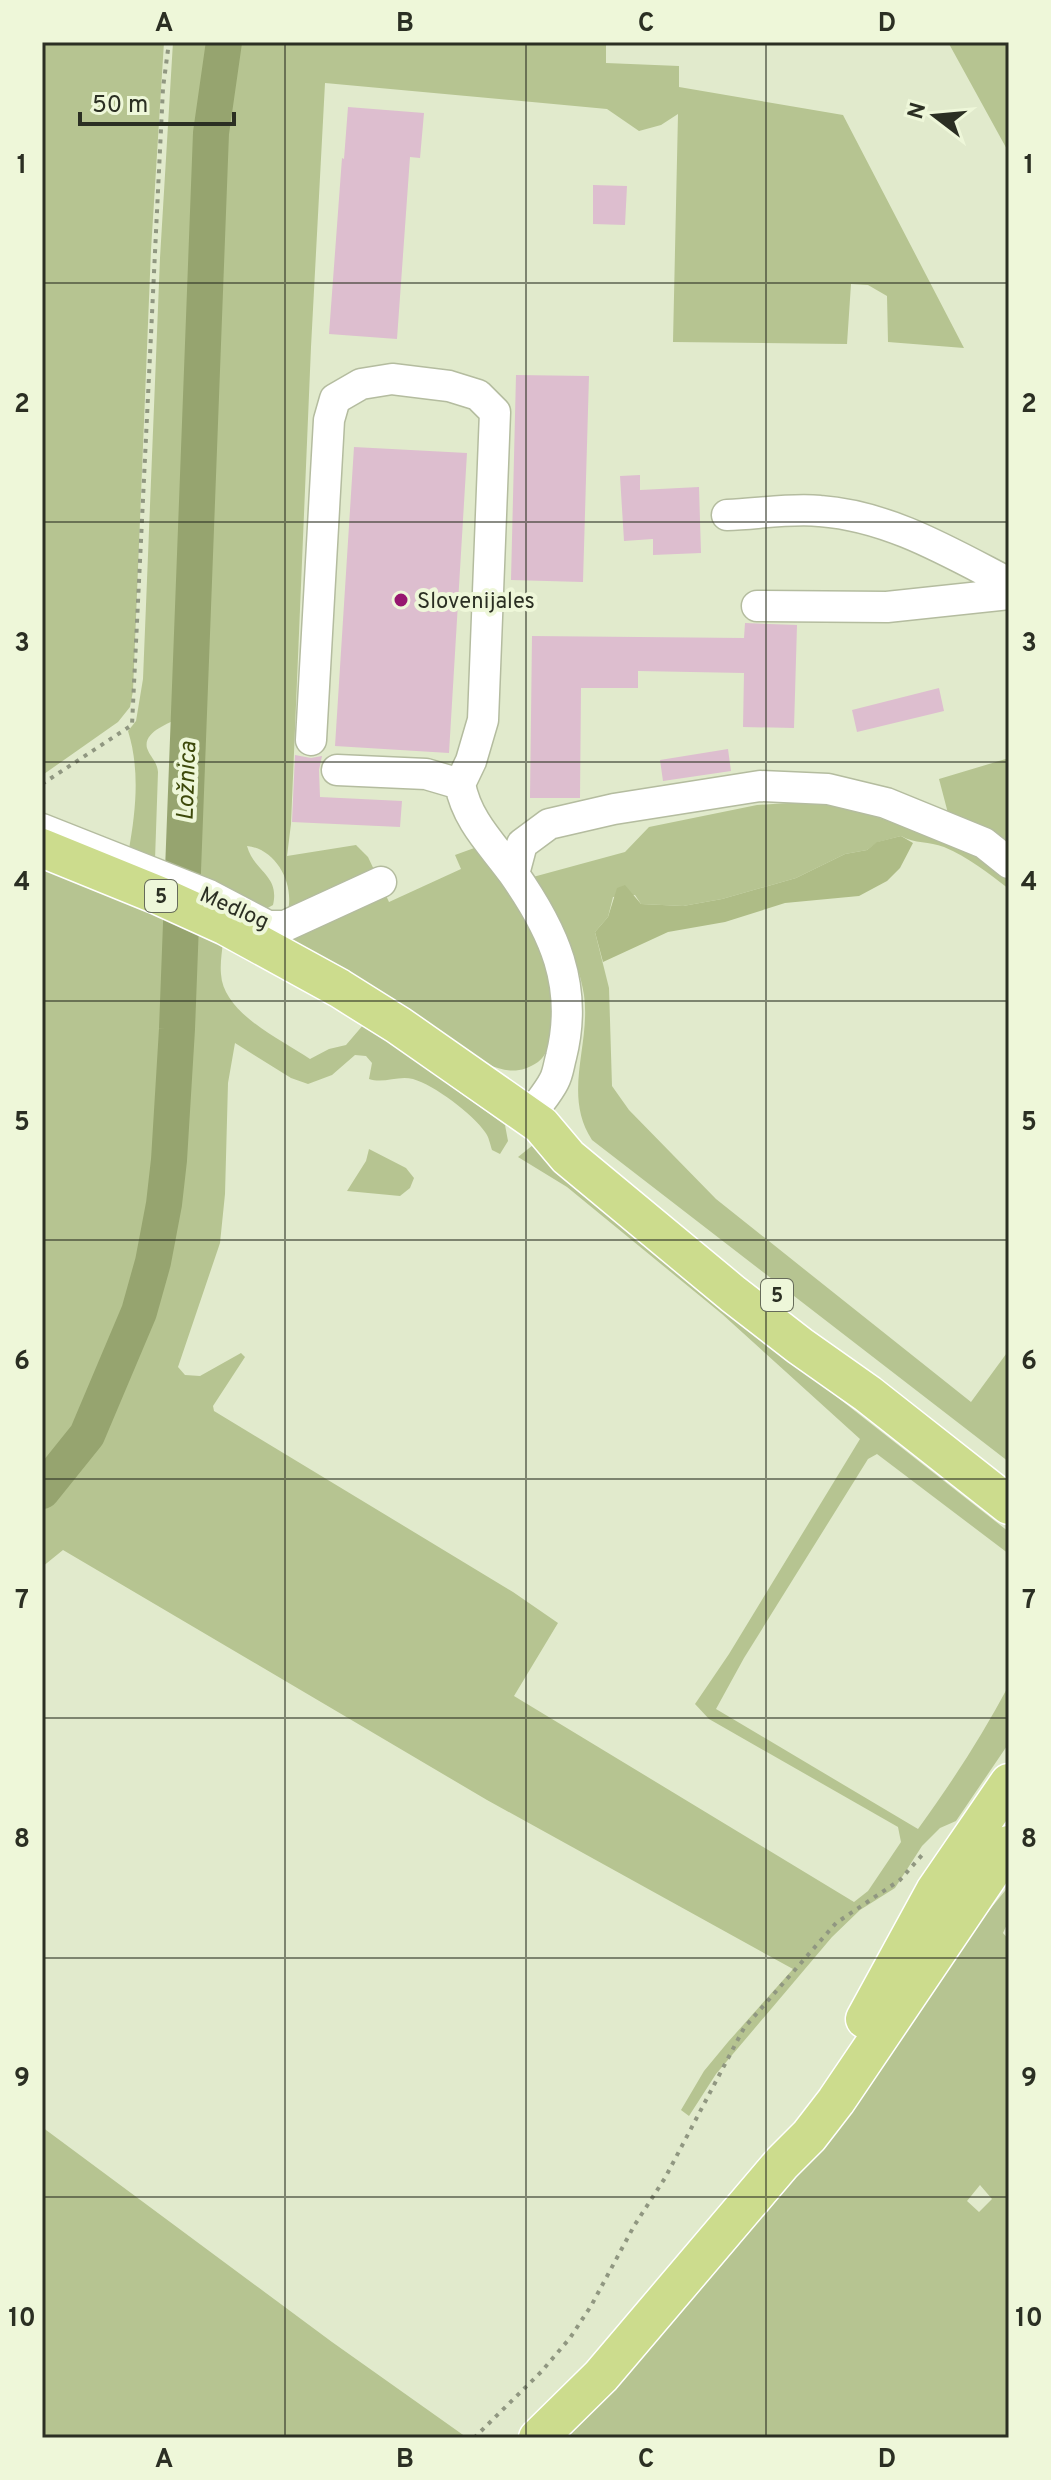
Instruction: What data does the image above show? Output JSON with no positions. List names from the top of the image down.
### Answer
{
  "streets": {
    "main road": ["5"],
    "street": ["Medlog"]
  },
  "water": ["Ložnica"],
  "places": ["Slovenijales"],
  "scale_bar": "50 m",
  "north": "left",
  "grid": {
    "columns": [
      "A",
      "B",
      "C",
      "D"
    ],
    "rows": [
      "1",
      "2",
      "3",
      "4",
      "5",
      "6",
      "7",
      "8",
      "9",
      "10"
    ]
  }
}
